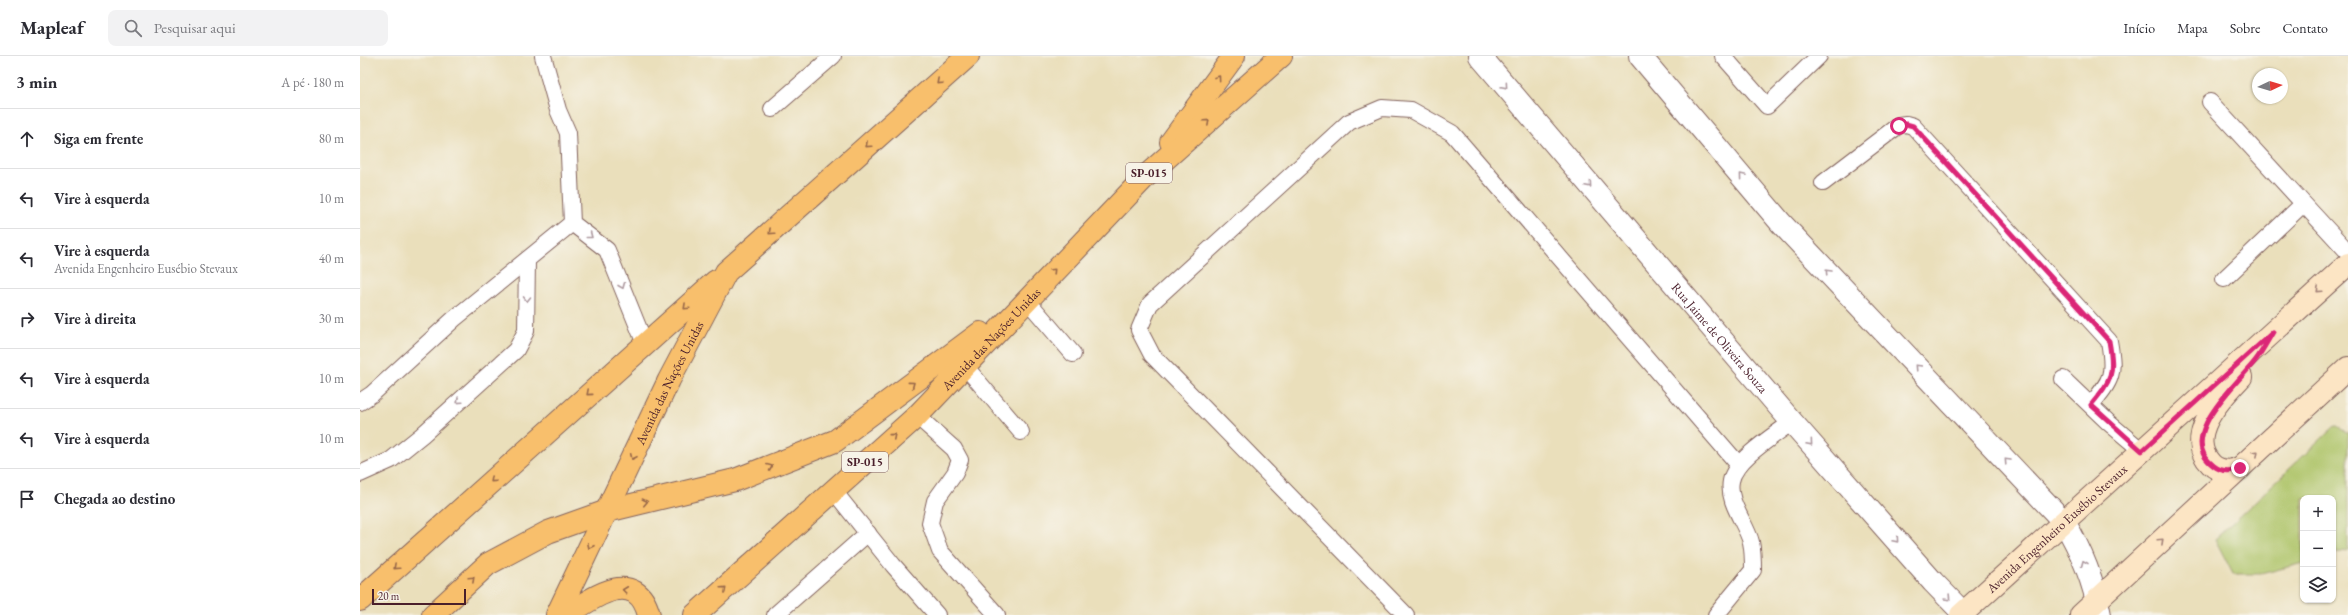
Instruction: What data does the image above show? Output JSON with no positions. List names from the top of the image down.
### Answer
{
  "streets": {
    "highway": ["SP-015", "Avenida das Nações Unidas"],
    "main road": ["Avenida Engenheiro Eusébio Stevaux"],
    "street": ["Rua Jaime de Oliveira Souza"]
  },
  "crossings": [
    ["Rua Jaime de Oliveira Souza", "Avenida Engenheiro Eusébio Stevaux"]
  ],
  "scale_bar": "20 m",
  "north": "right",
  "page": {
    "header": "Mapleaf",
    "search": "Pesquisar aqui",
    "nav": [
      "Início",
      "Mapa",
      "Sobre",
      "Contato"
    ],
    "heading": ["3 min", "A pé · 180 m"],
    "list": [
      ["Siga em frente", "80 m"],
      ["Vire à esquerda", "10 m"],
      ["Vire à esquerda", "Avenida Engenheiro Eusébio Stevaux", "40 m"],
      ["Vire à direita", "30 m"],
      ["Vire à esquerda", "10 m"],
      ["Vire à esquerda", "10 m"],
      "Chegada ao destino"
    ],
    "map_buttons": ["+", "−"],
    "scale": "20 m"
  }
}
